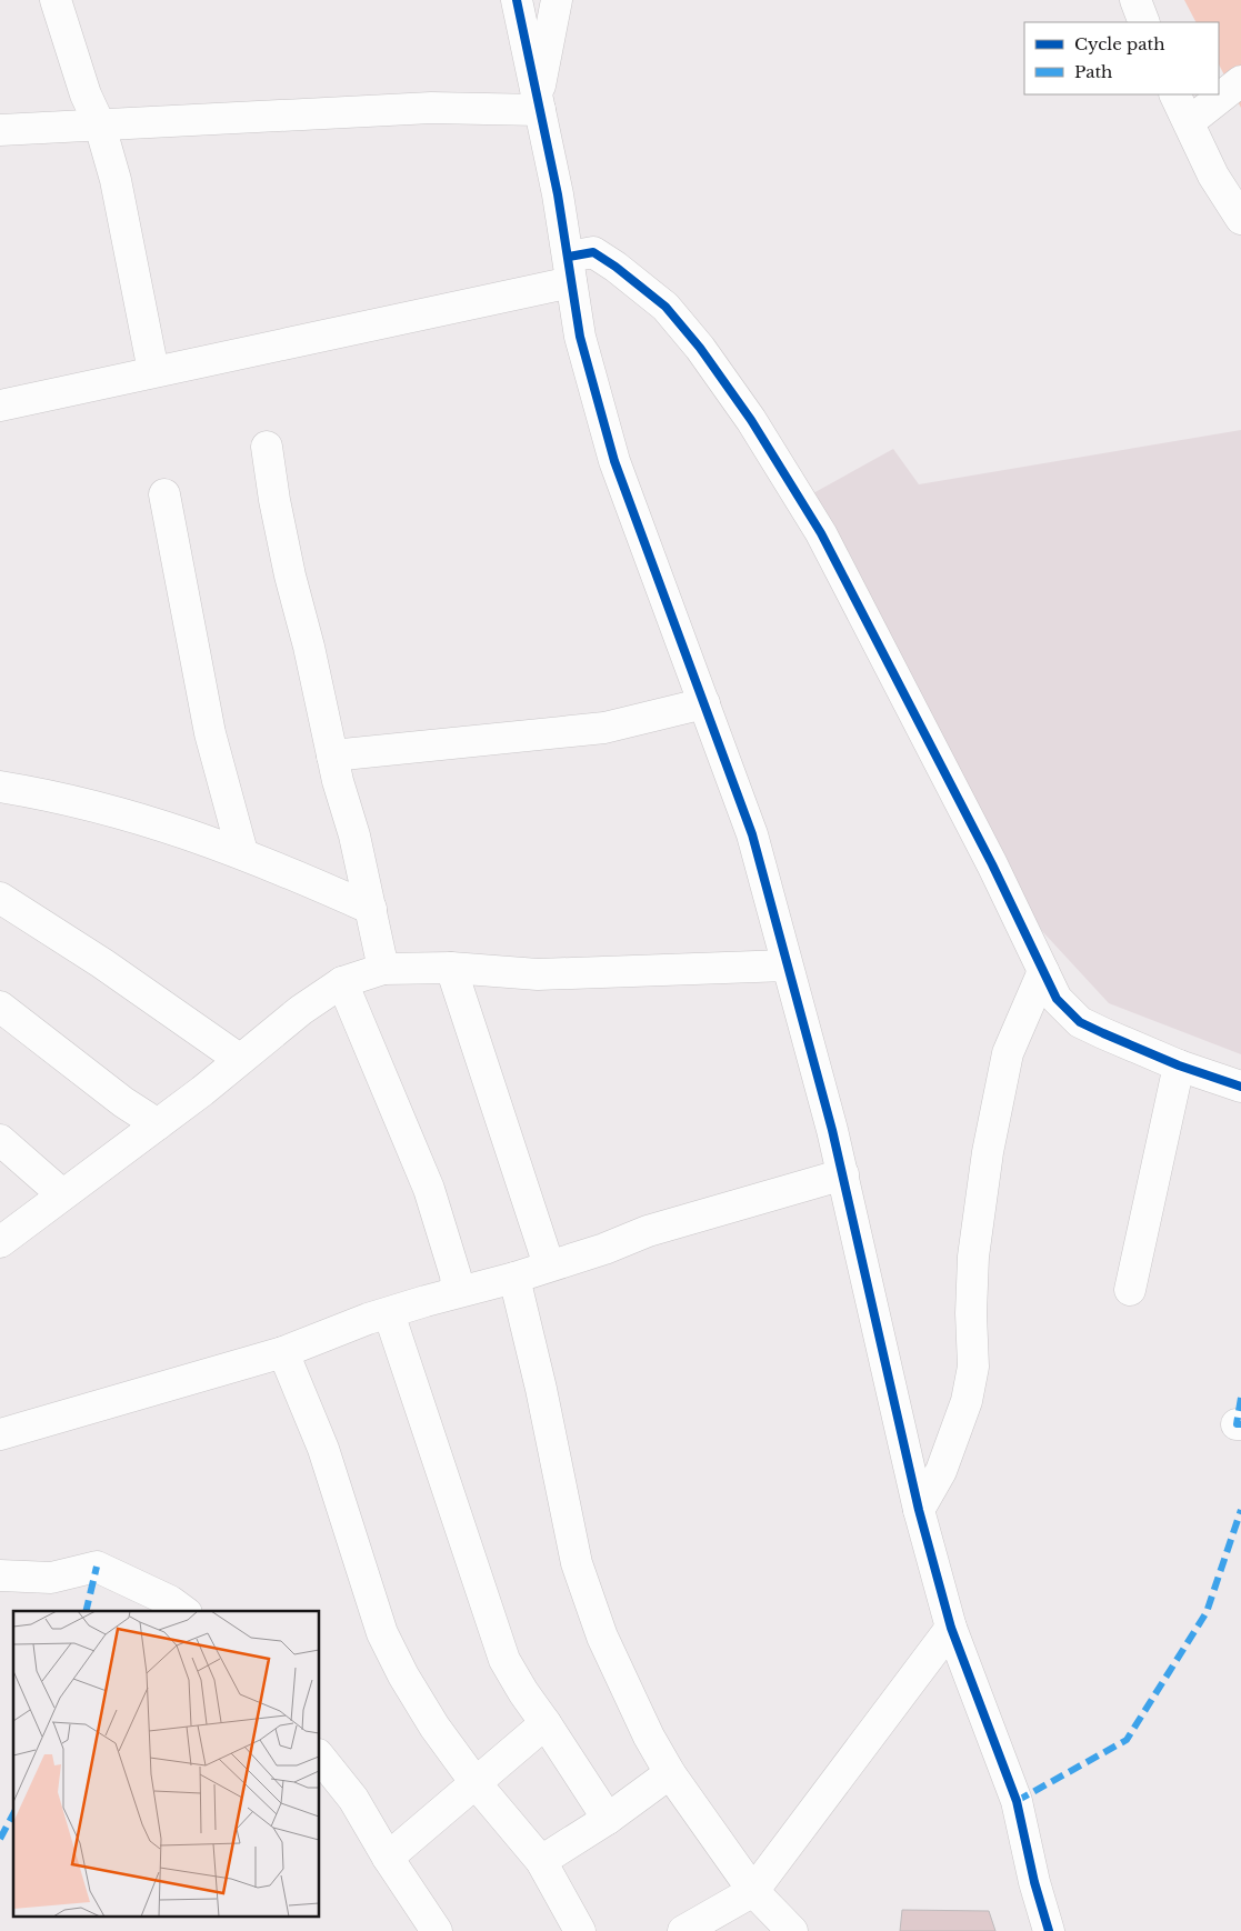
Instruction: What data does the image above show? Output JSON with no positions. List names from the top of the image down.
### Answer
{
  "legend": ["Cycle path", "Path"]
}
